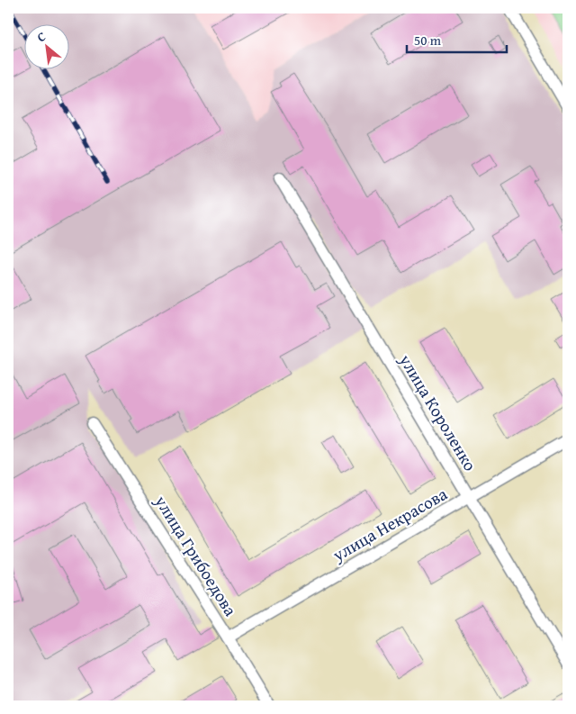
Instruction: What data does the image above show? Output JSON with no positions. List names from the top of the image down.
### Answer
{
  "streets": {
    "street": ["улица Короленко", "улица Некрасова", "улица Грибоедова"]
  },
  "crossings": [
    ["улица Короленко", "улица Некрасова"],
    ["улица Некрасова", "улица Грибоедова"]
  ],
  "scale_bar": "50 m",
  "north": "top left"
}
